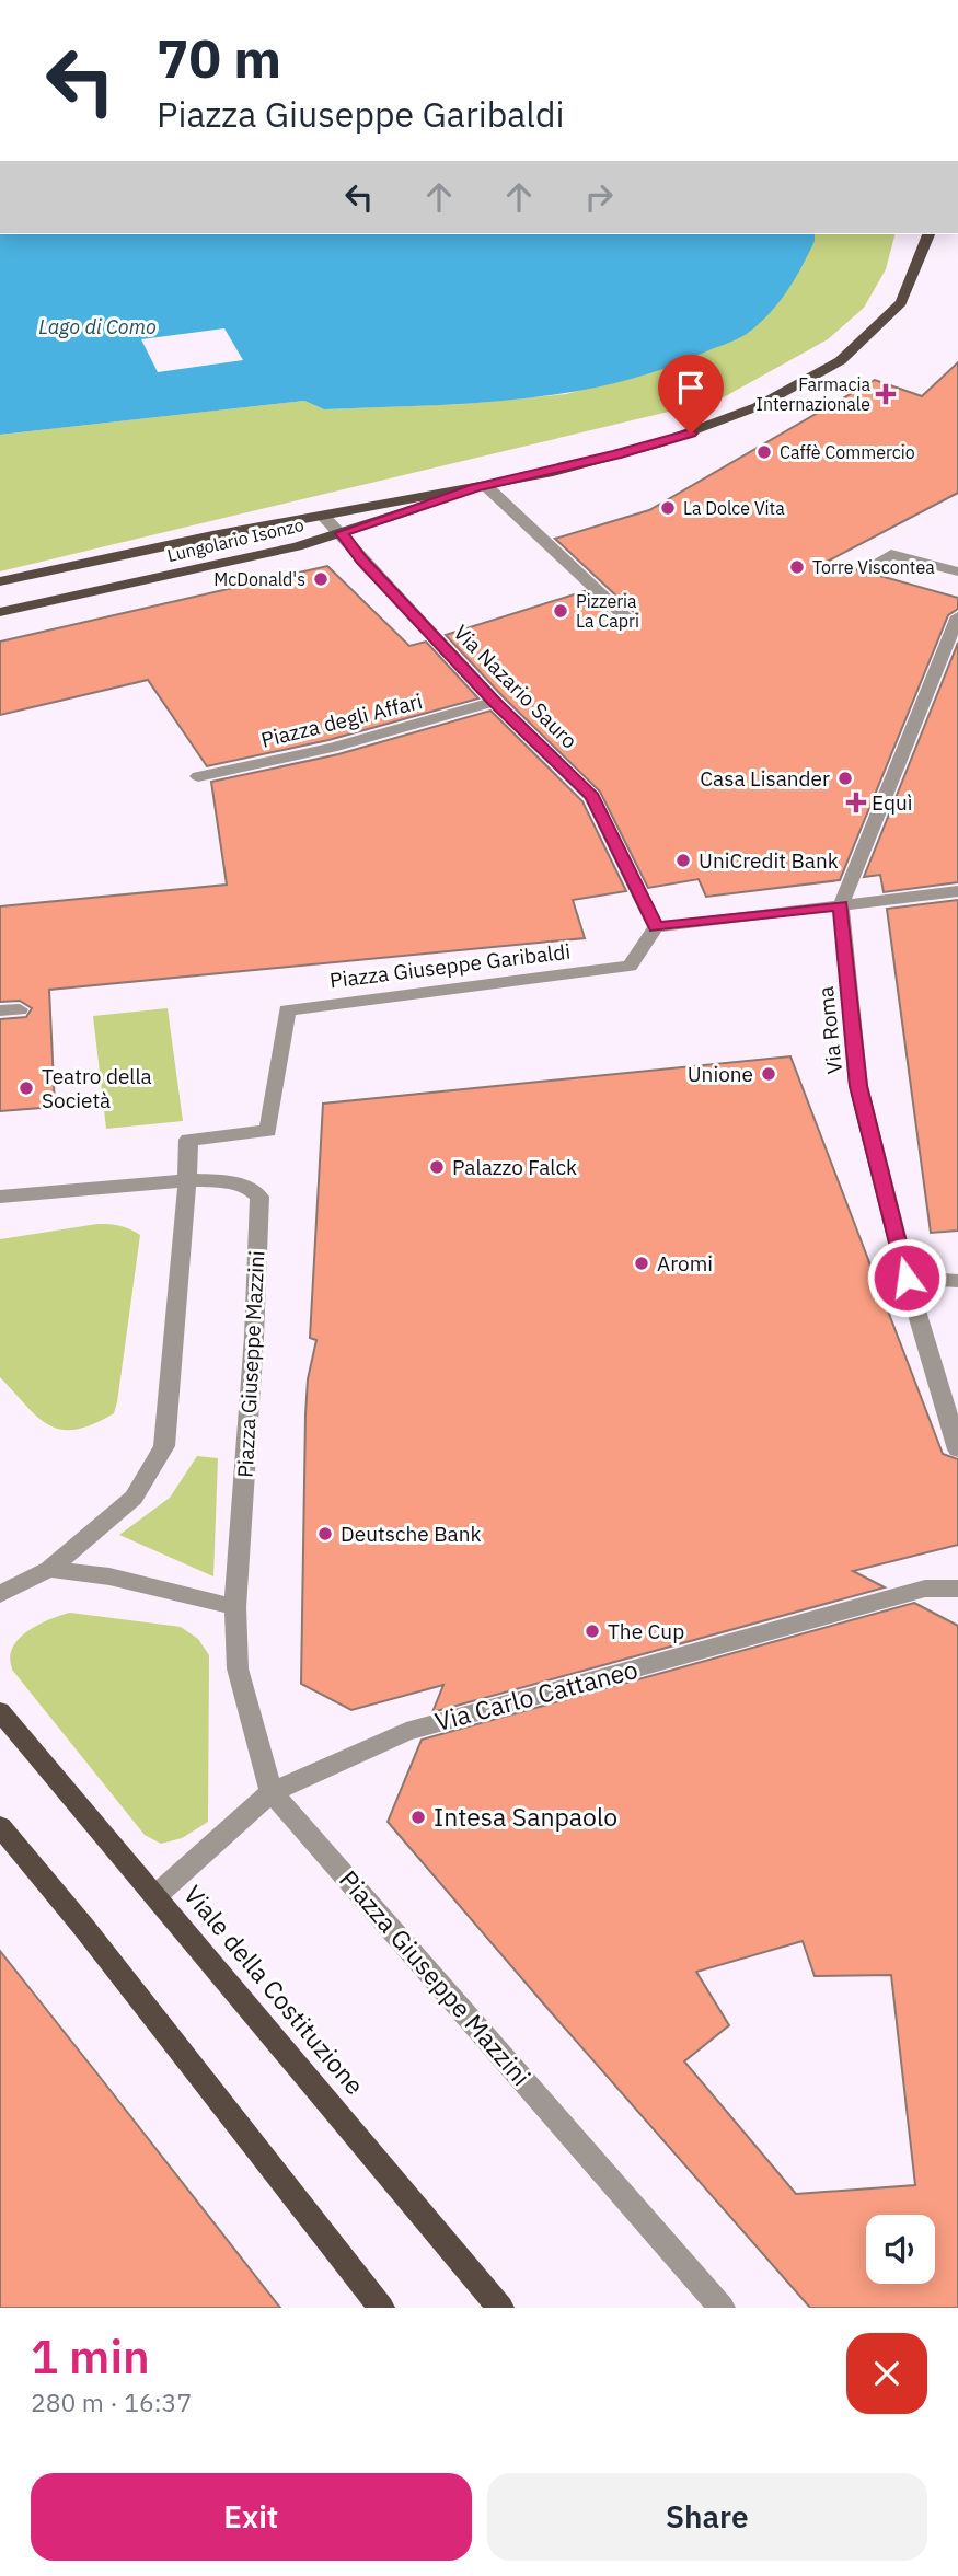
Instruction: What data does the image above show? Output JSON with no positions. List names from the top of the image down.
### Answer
{
  "streets": {
    "main road": ["Lungolario Isonzo", "Viale della Costituzione"],
    "street": [
      "Via Nazario Sauro",
      "Piazza degli Affari",
      "Piazza Giuseppe Garibaldi",
      "Via Roma",
      "Piazza Giuseppe Mazzini",
      "Via Carlo Cattaneo"
    ]
  },
  "crossings": [
    ["Lungolario Isonzo", "Via Nazario Sauro"],
    ["Via Nazario Sauro", "Piazza degli Affari"],
    ["Via Nazario Sauro", "Piazza Giuseppe Garibaldi"],
    ["Piazza Giuseppe Garibaldi", "Piazza Giuseppe Mazzini"],
    ["Piazza Giuseppe Mazzini", "Via Carlo Cattaneo"],
    ["Via Carlo Cattaneo", "Viale della Costituzione"]
  ],
  "water": ["Lago di Como"],
  "places": {
    "health": ["Farmacia Internazionale", "Equì"],
    "other": [
      "Caffè Commercio",
      "La Dolce Vita",
      "Torre Viscontea",
      "McDonald's",
      "Pizzeria La Capri",
      "Casa Lisander",
      "UniCredit Bank",
      "Unione",
      "Teatro della Società",
      "Palazzo Falck",
      "Aromi",
      "Deutsche Bank",
      "The Cup",
      "Intesa Sanpaolo"
    ]
  },
  "page": {
    "turn": ["70 m", "Piazza Giuseppe Garibaldi"],
    "heading": ["1 min", "280 m · 16:37"],
    "buttons": ["Exit", "Share"]
  }
}
